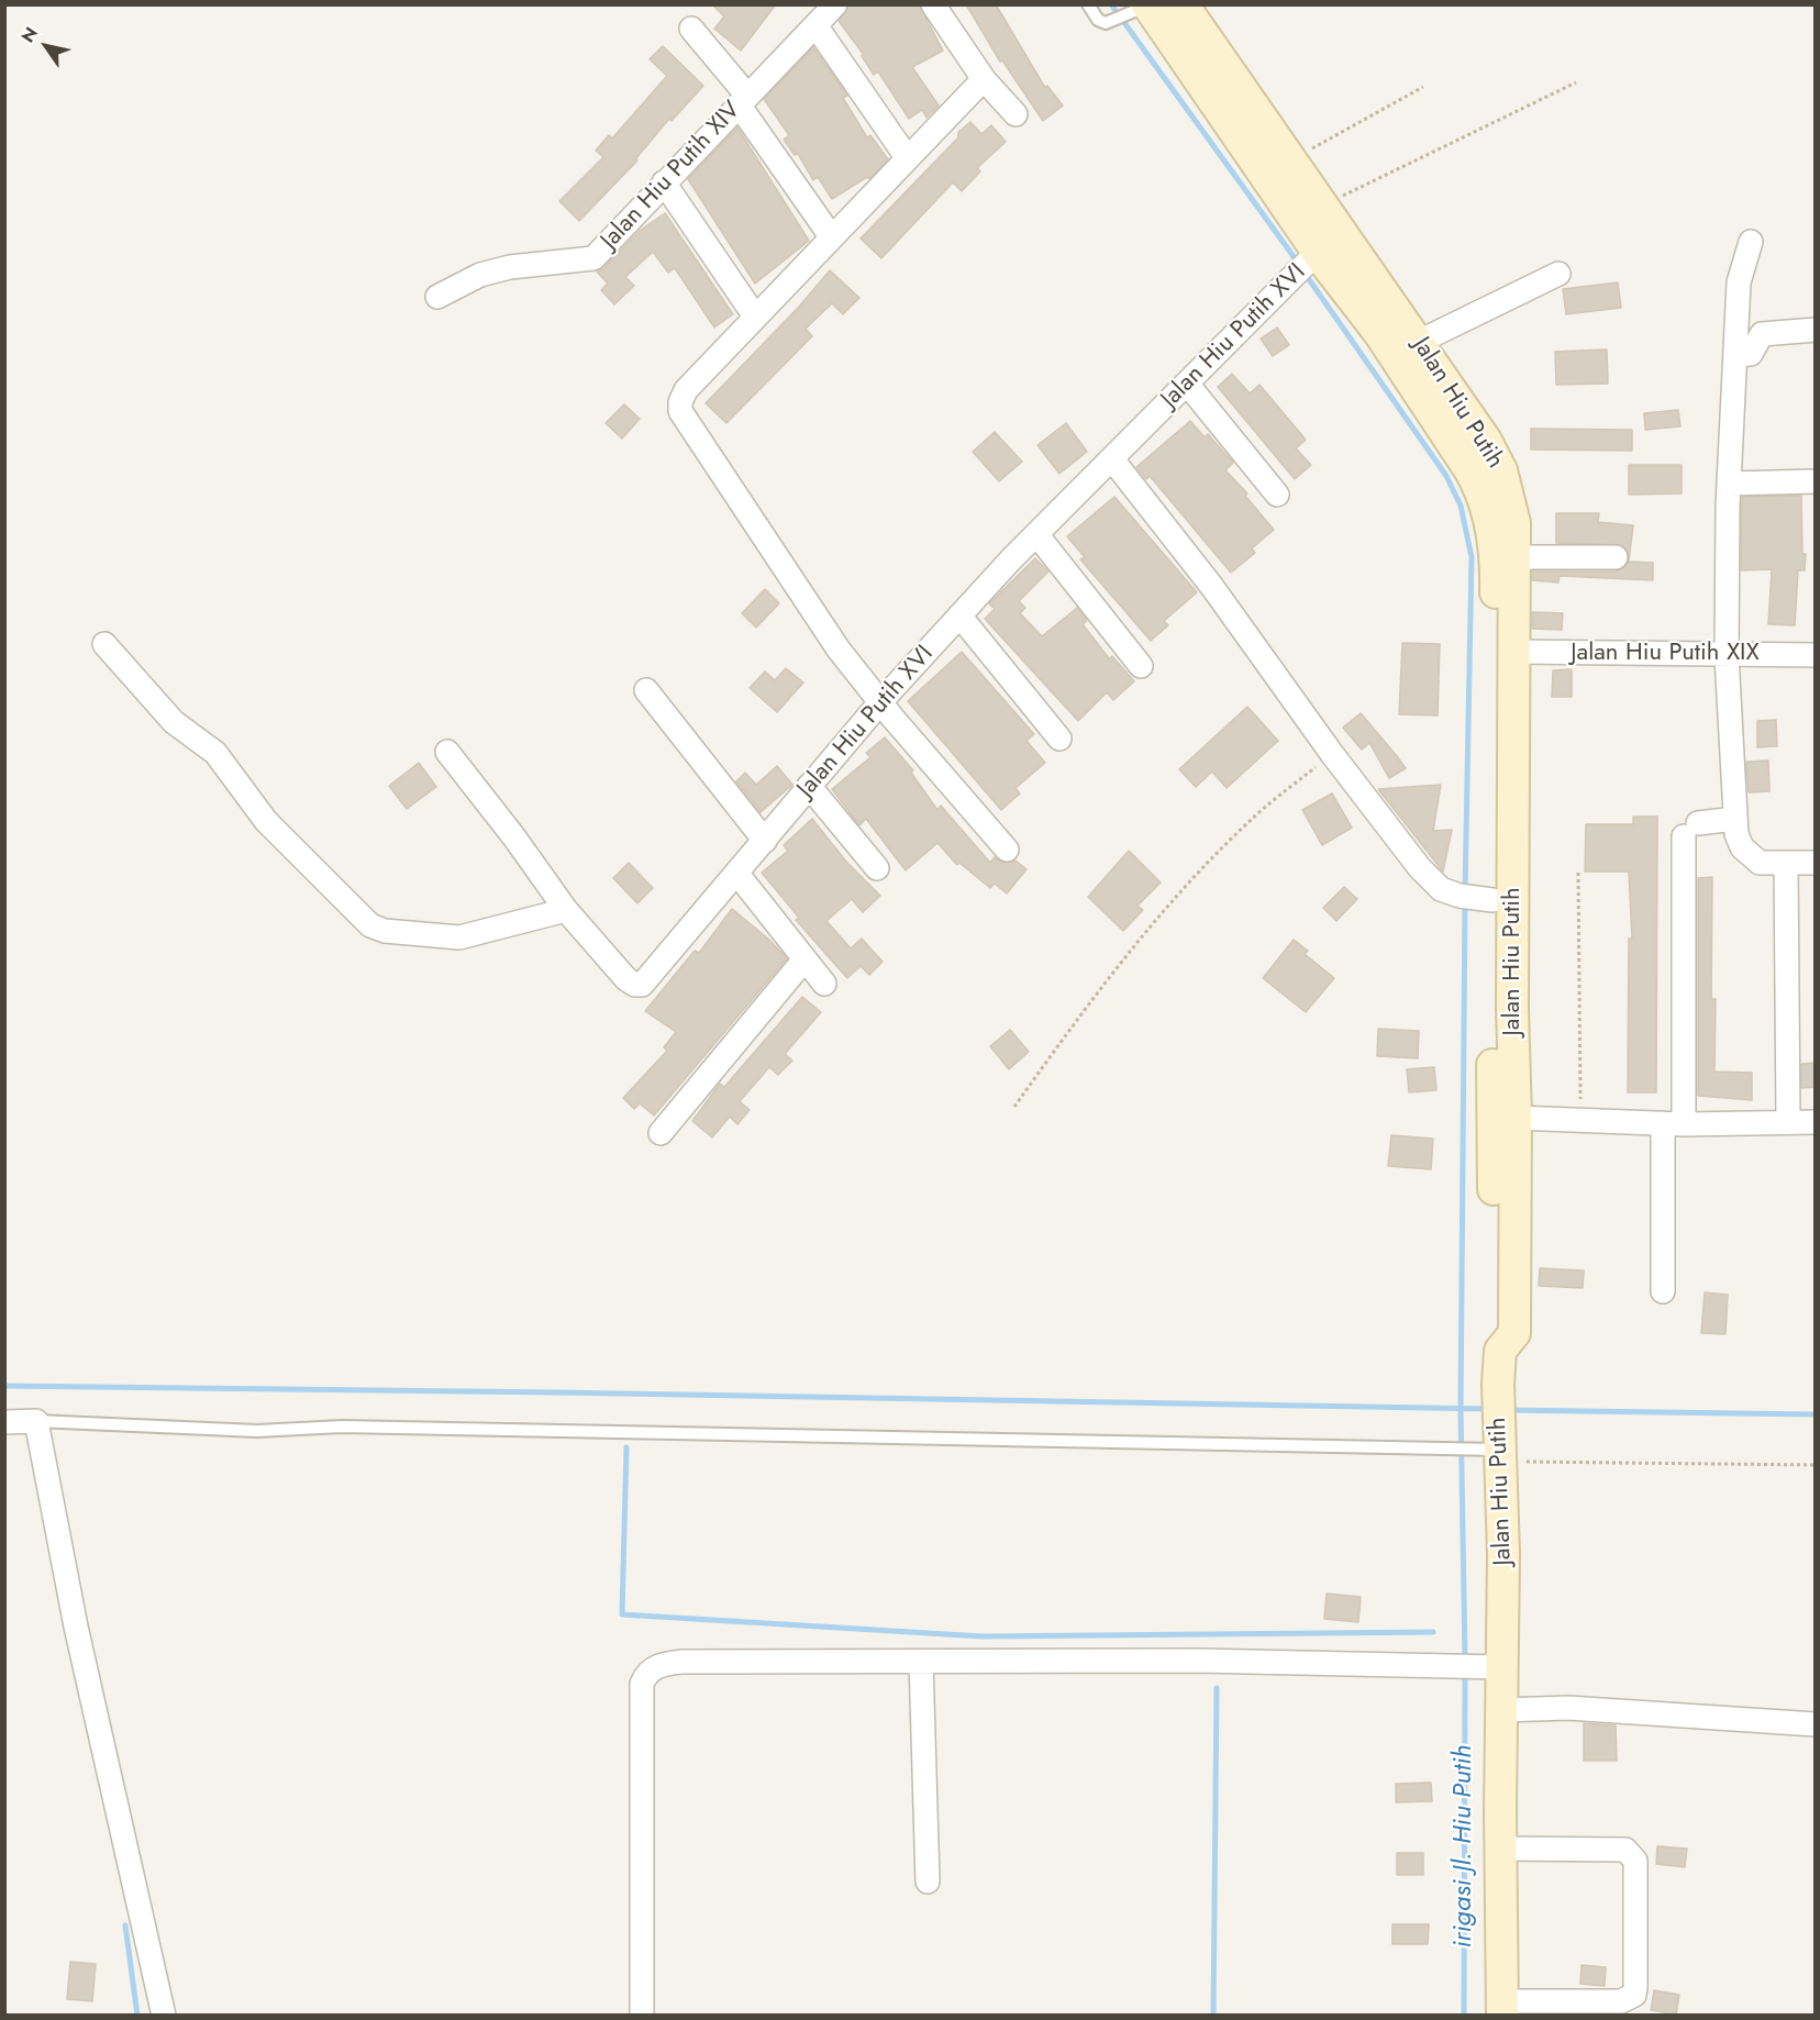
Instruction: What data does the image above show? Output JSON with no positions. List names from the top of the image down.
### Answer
{
  "streets": {
    "street": [
      "Jalan Hiu Putih XIV",
      "Jalan Hiu Putih XVI",
      "Jalan Hiu Putih",
      "Jalan Hiu Putih XIX"
    ]
  },
  "crossings": [
    ["Jalan Hiu Putih XVI", "Jalan Hiu Putih"],
    ["Jalan Hiu Putih", "Jalan Hiu Putih XIX"]
  ],
  "water": ["irigasi Jl. Hiu Putih"],
  "north": "top left"
}
